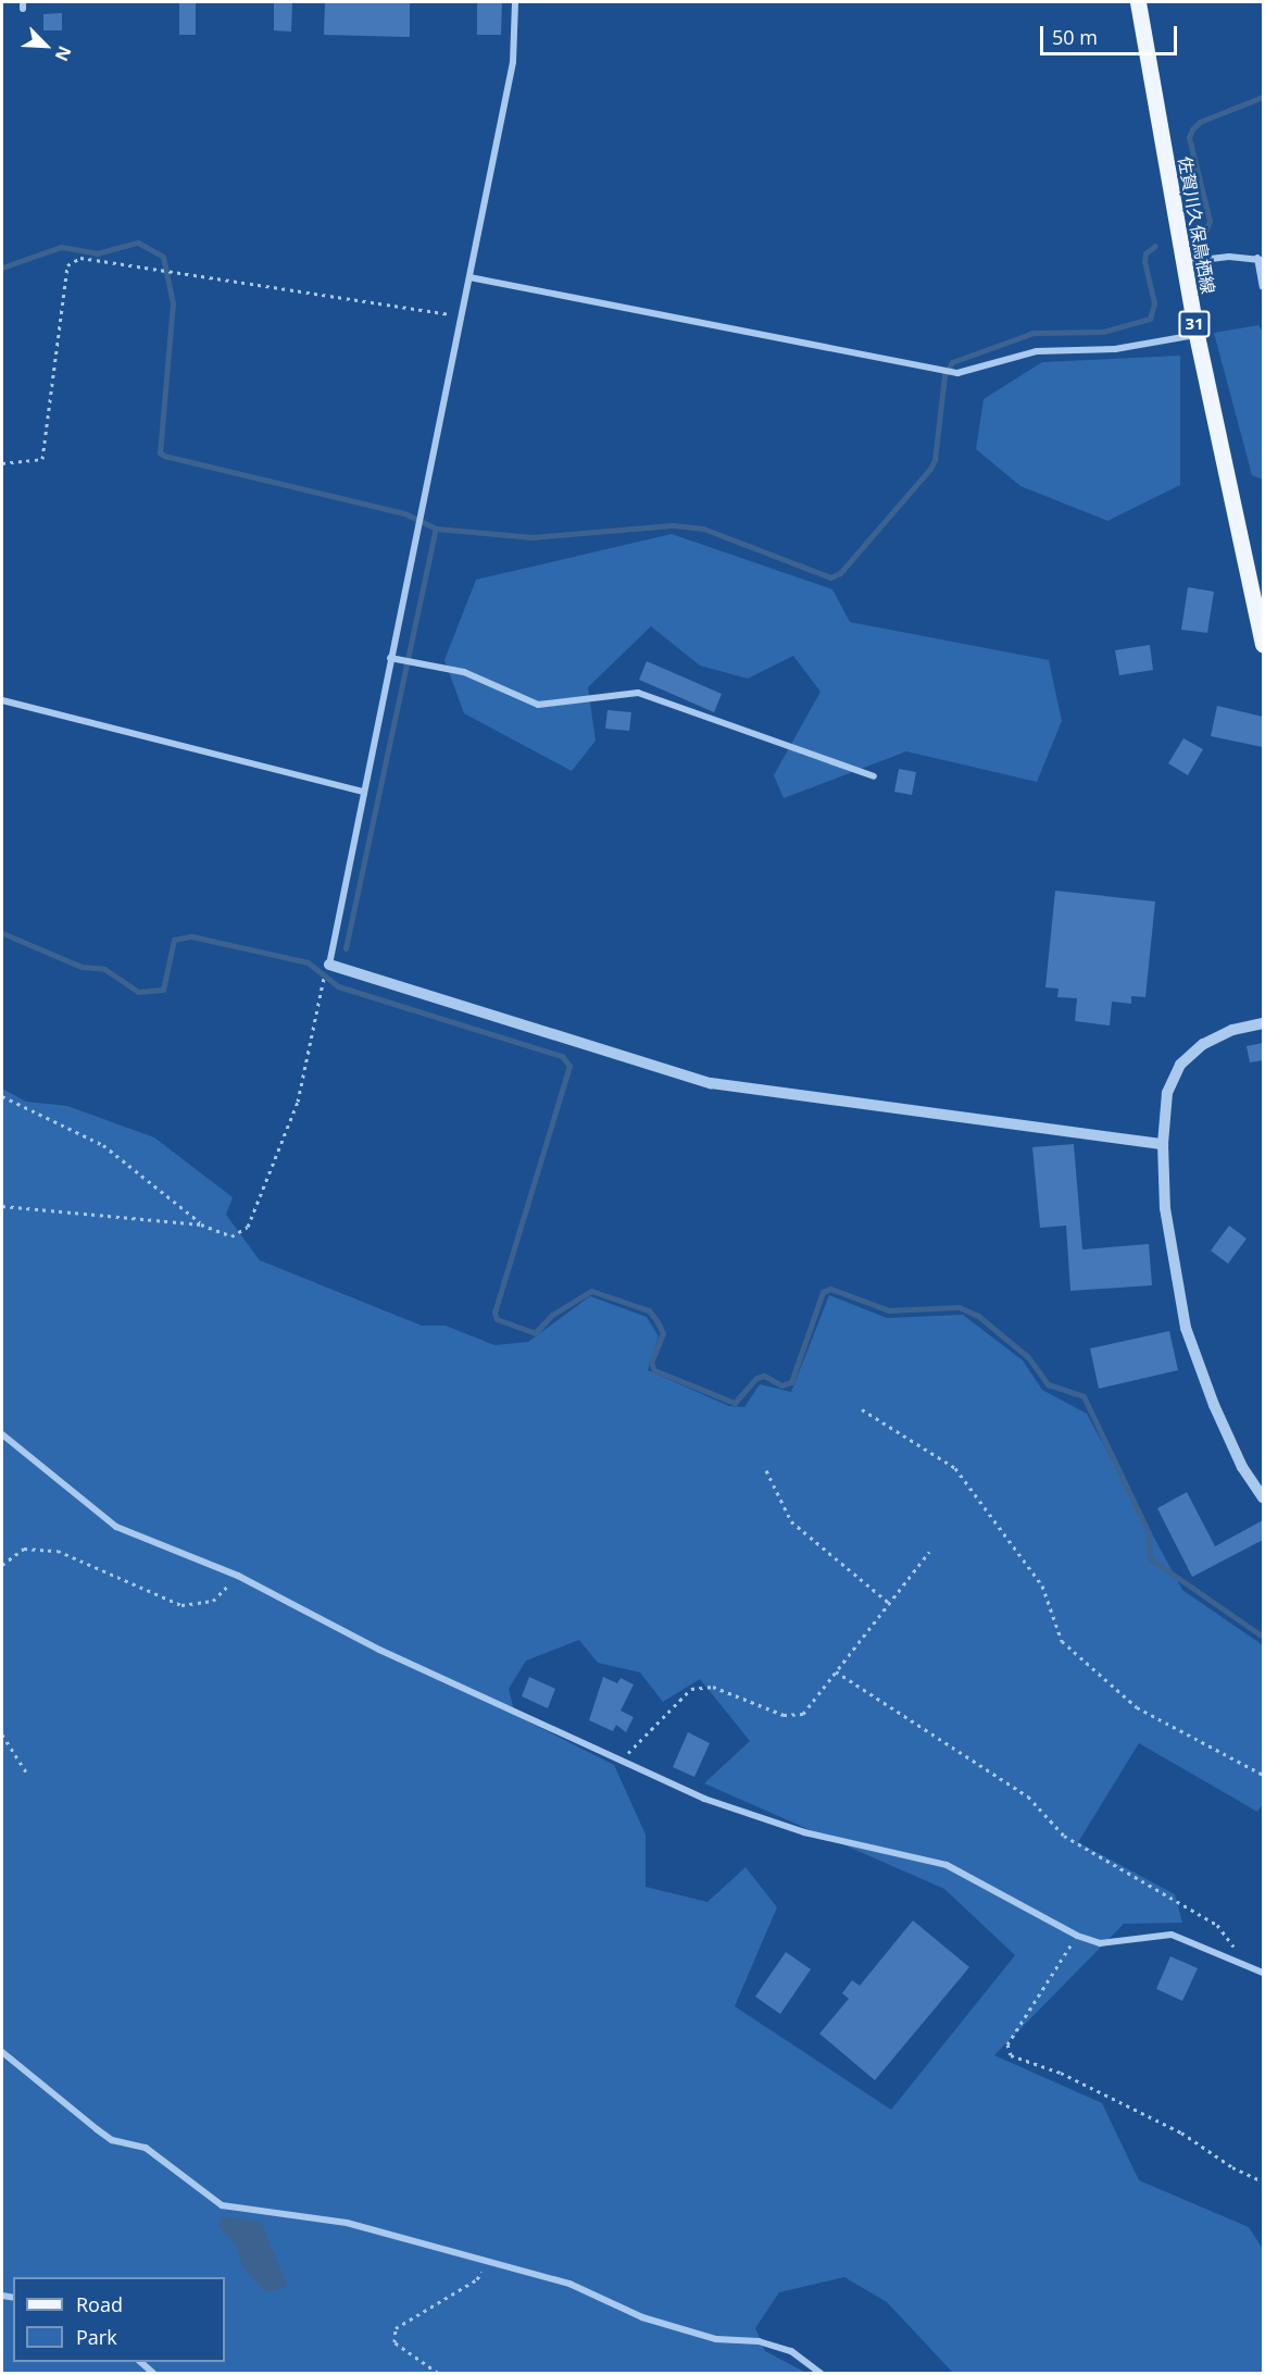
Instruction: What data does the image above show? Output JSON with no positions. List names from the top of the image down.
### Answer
{
  "streets": {
    "main road": ["佐賀川久保鳥栖線", "31"]
  },
  "legend": ["Road", "Park"],
  "scale_bar": "50 m",
  "north": "bottom right"
}
